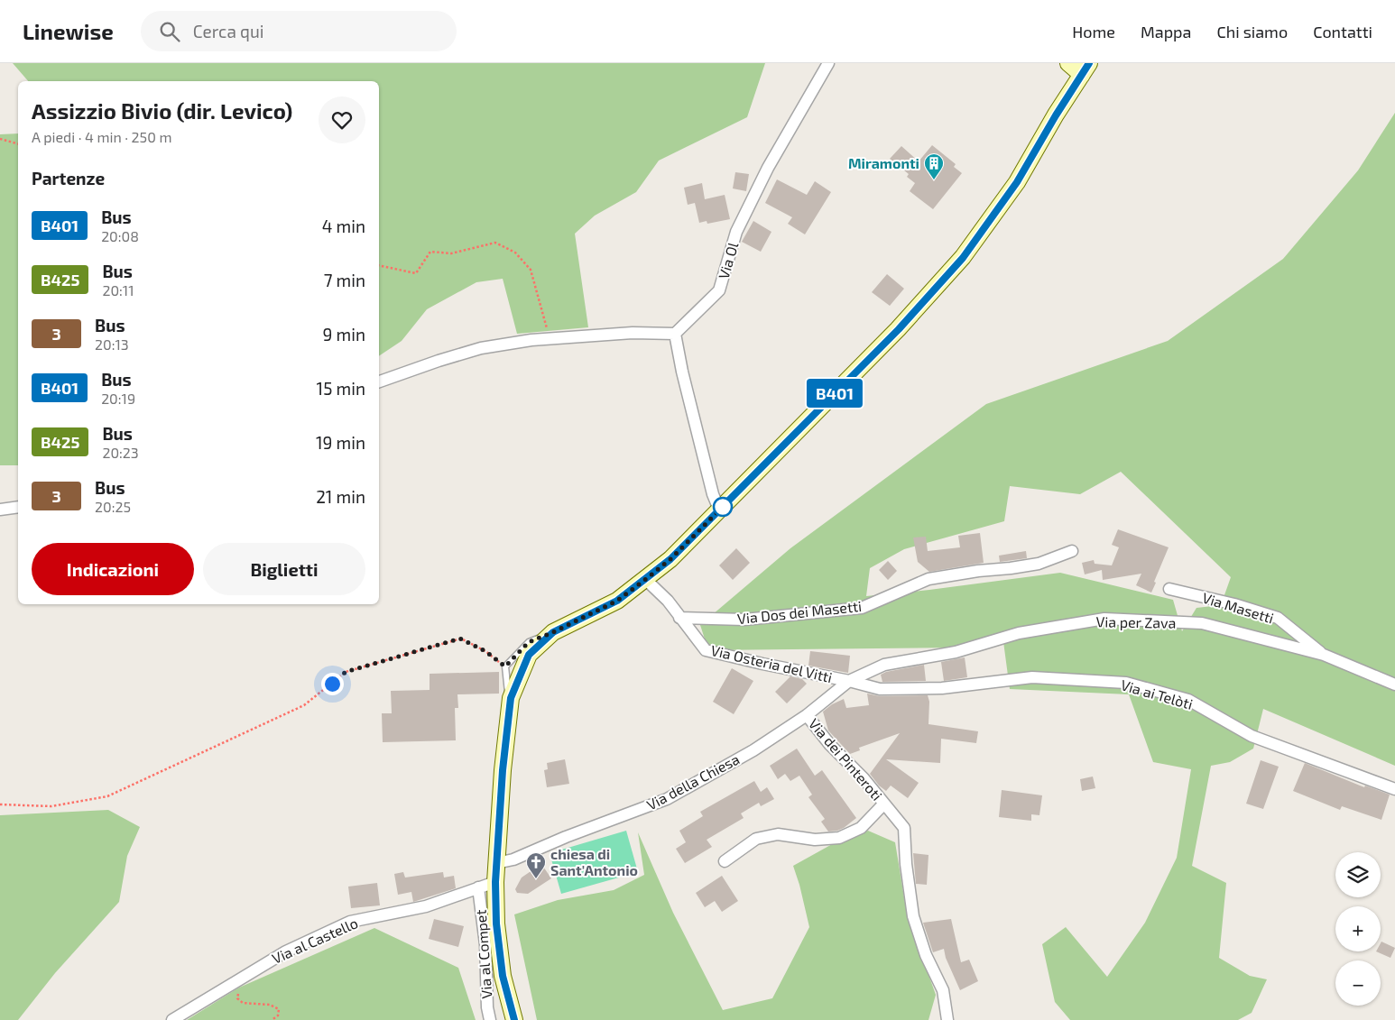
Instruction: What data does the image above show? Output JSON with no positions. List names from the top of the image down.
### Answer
{
  "streets": {
    "street": [
      "Via Ol",
      "Via Masetti",
      "Via Dos dei Masetti",
      "Via per Zava",
      "Via Osteria del Vitti",
      "Via ai Telòti",
      "Via dei Pinteroti",
      "Via della Chiesa",
      "Via al Castello",
      "Via al Compet"
    ]
  },
  "crossings": [
    ["Via Masetti", "Via per Zava"],
    ["Via Dos dei Masetti", "Via Osteria del Vitti"],
    ["Via per Zava", "Via Osteria del Vitti"],
    ["Via per Zava", "Via ai Telòti"],
    ["Via per Zava", "Via della Chiesa"],
    ["Via Osteria del Vitti", "Via ai Telòti"],
    ["Via Osteria del Vitti", "Via della Chiesa"],
    ["Via ai Telòti", "Via della Chiesa"],
    ["Via dei Pinteroti", "Via della Chiesa"],
    ["Via al Castello", "Via al Compet"]
  ],
  "places": {
    "building": ["Miramonti"],
    "church": ["chiesa di Sant'Antonio"]
  },
  "lines": ["bus line B401"],
  "page": {
    "header": "Linewise",
    "search": "Cerca qui",
    "nav": [
      "Home",
      "Mappa",
      "Chi siamo",
      "Contatti"
    ],
    "on_map": "B401",
    "heading": [
      ["Assizzio Bivio (dir. Levico)", "A piedi · 4 min · 250 m"],
      "Partenze"
    ],
    "list": [
      {
        "mark": "B401",
        "name": "Bus",
        "note": "20:08",
        "value": "4 min"
      },
      {
        "mark": "B425",
        "name": "Bus",
        "note": "20:11",
        "value": "7 min"
      },
      {
        "mark": "3",
        "name": "Bus",
        "note": "20:13",
        "value": "9 min"
      },
      {
        "mark": "B401",
        "name": "Bus",
        "note": "20:19",
        "value": "15 min"
      },
      {
        "mark": "B425",
        "name": "Bus",
        "note": "20:23",
        "value": "19 min"
      },
      {
        "mark": "3",
        "name": "Bus",
        "note": "20:25",
        "value": "21 min"
      }
    ],
    "buttons": ["Indicazioni", "Biglietti"],
    "map_buttons": ["+", "−"]
  }
}
